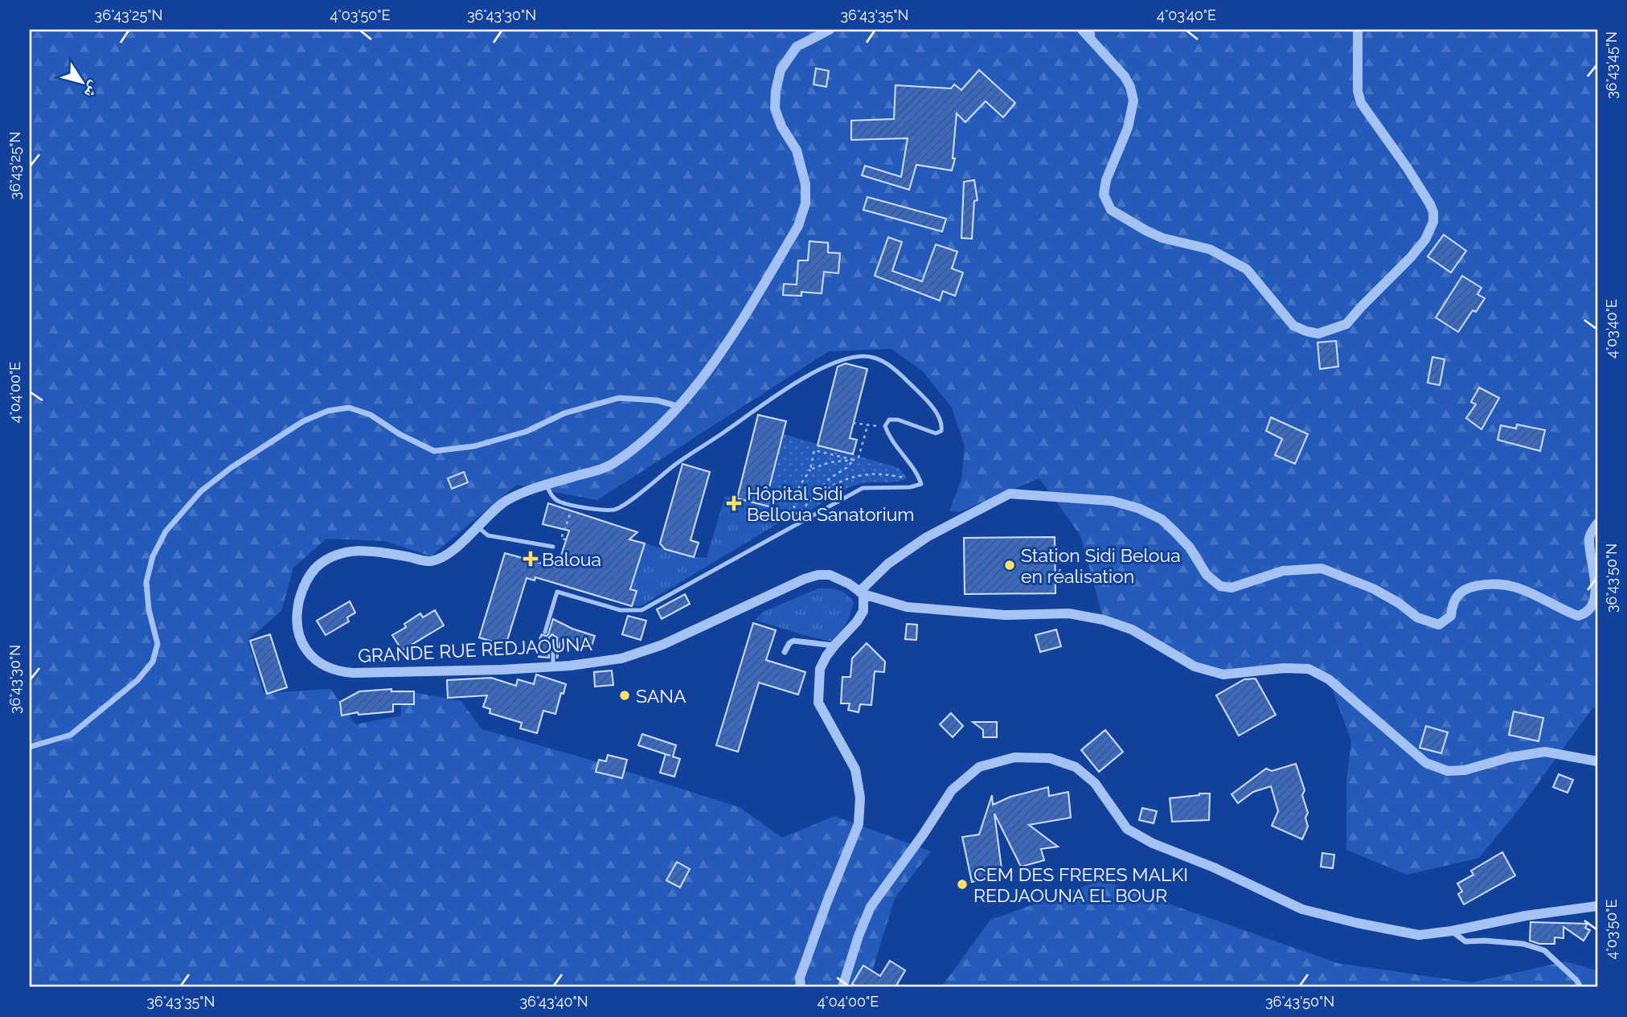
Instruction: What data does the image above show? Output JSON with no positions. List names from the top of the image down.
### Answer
{
  "streets": {
    "street": ["GRANDE RUE REDJAOUNA"]
  },
  "places": {
    "health": ["Hôpital Sidi Belloua Sanatorium", "Baloua"],
    "other": ["Station Sidi Beloua en réalisation", "SANA", "CEM DES FRERES MALKI REDJAOUNA EL BOUR"]
  },
  "north": "bottom right",
  "coordinates": [
    "36°43'25\"N",
    "4°03'50\"E",
    "36°43'30\"N",
    "36°43'35\"N",
    "4°03'40\"E",
    "36°43'45\"N",
    "4°04'00\"E",
    "36°43'50\"N",
    "36°43'40\"N"
  ]
}
